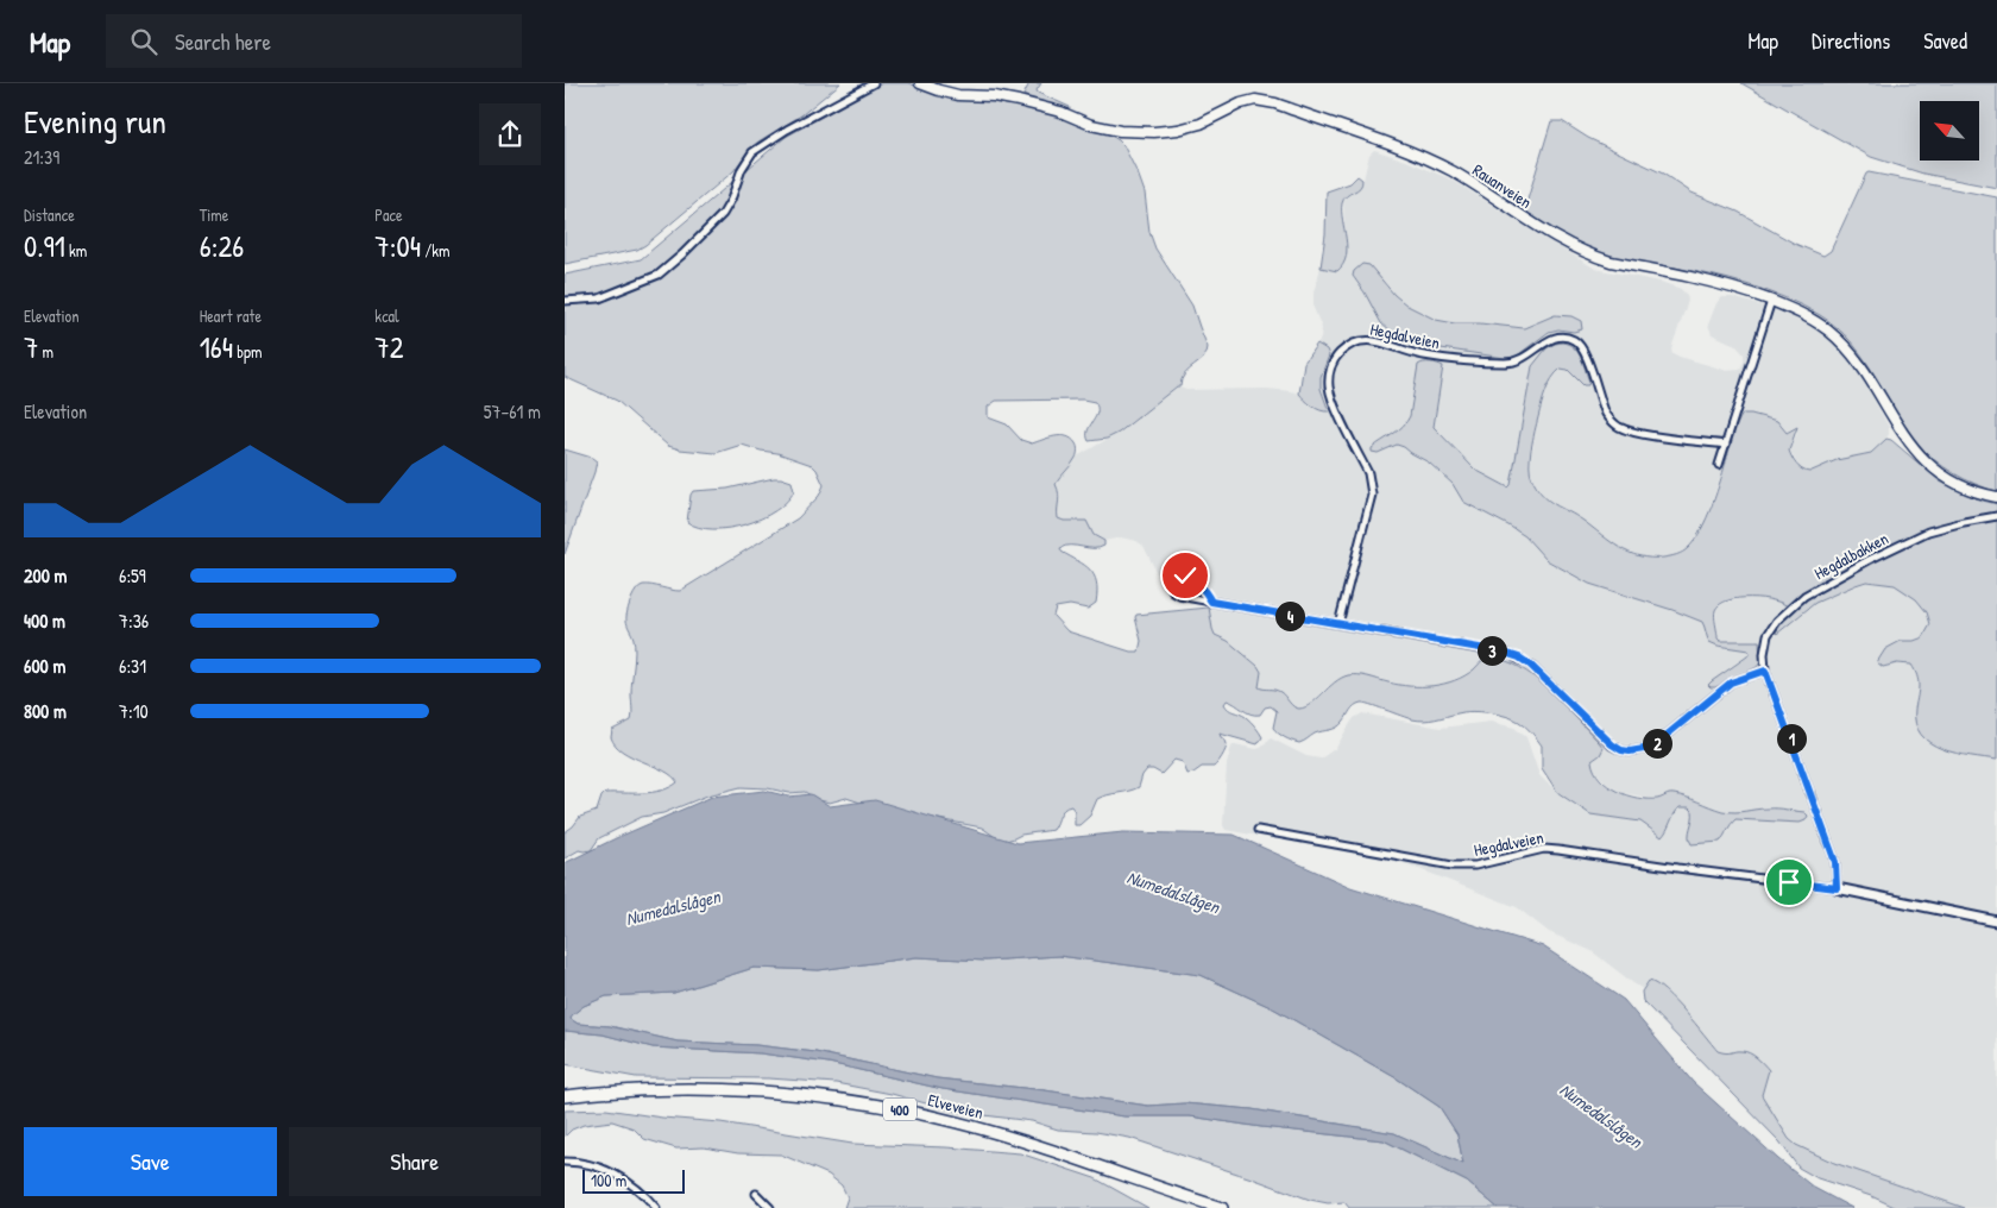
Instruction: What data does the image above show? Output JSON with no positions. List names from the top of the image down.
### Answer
{
  "streets": {
    "highway": ["Elveveien", "400"],
    "main road": ["Rauanveien"],
    "street": ["Hegdalveien", "Hegdalbakken"]
  },
  "water": ["Numedalslågen"],
  "scale_bar": "100 m",
  "north": "top left",
  "page": {
    "header": "Map",
    "search": "Search here",
    "nav": ["Map", "Directions", "Saved"],
    "heading": ["Evening run", "21:39"],
    "stats": [
      ["Distance", "0.91 km"],
      ["Time", "6:26"],
      ["Pace", "7:04 /km"],
      ["Elevation", "7 m"],
      ["Heart rate", "164 bpm"],
      ["kcal", "72"]
    ],
    "chart": ["Elevation", "57–61 m"],
    "list": [
      {
        "name": "200 m",
        "note": "6:59"
      },
      {
        "name": "400 m",
        "note": "7:36"
      },
      {
        "name": "600 m",
        "note": "6:31"
      },
      {
        "name": "800 m",
        "note": "7:10"
      }
    ],
    "pins": [
      "4",
      "3",
      "1",
      "2"
    ],
    "buttons": ["Save", "Share"],
    "scale": "100 m"
  }
}
